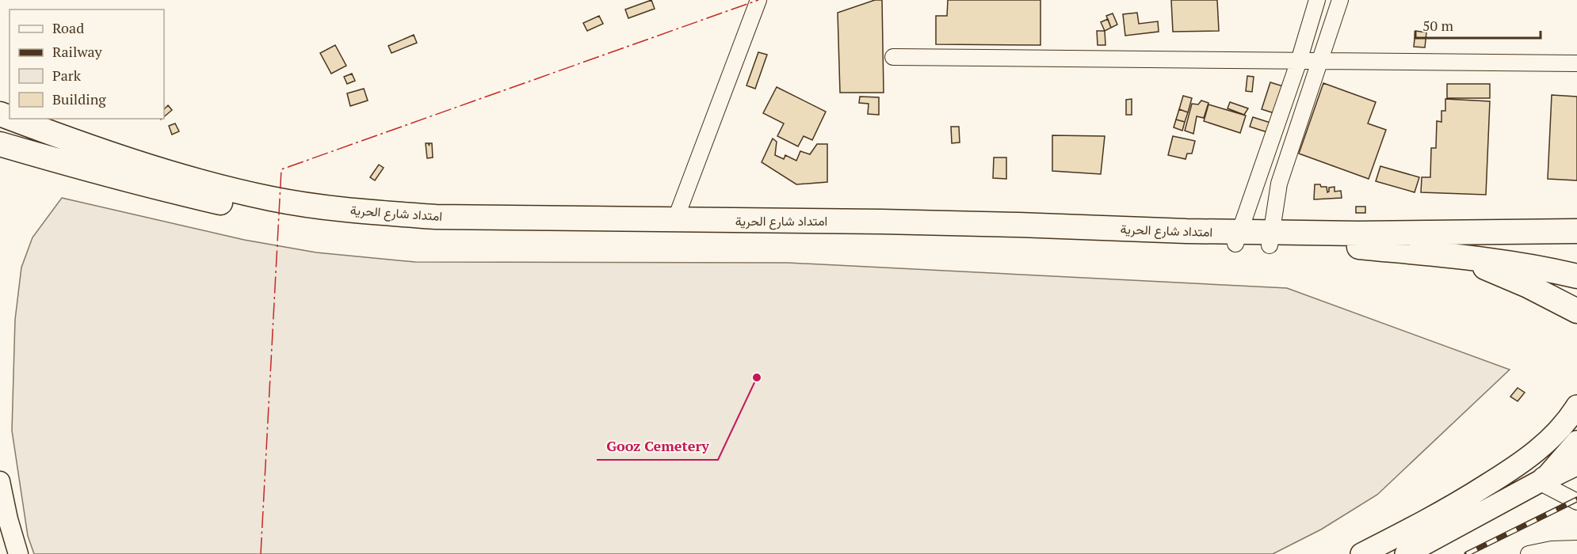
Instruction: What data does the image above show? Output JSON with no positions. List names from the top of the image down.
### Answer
{
  "streets": {
    "main road": ["امتداد شارع الحرية"]
  },
  "places": ["Gooz Cemetery"],
  "legend": [
    "Road",
    "Railway",
    "Park",
    "Building"
  ],
  "scale_bar": "50 m"
}
